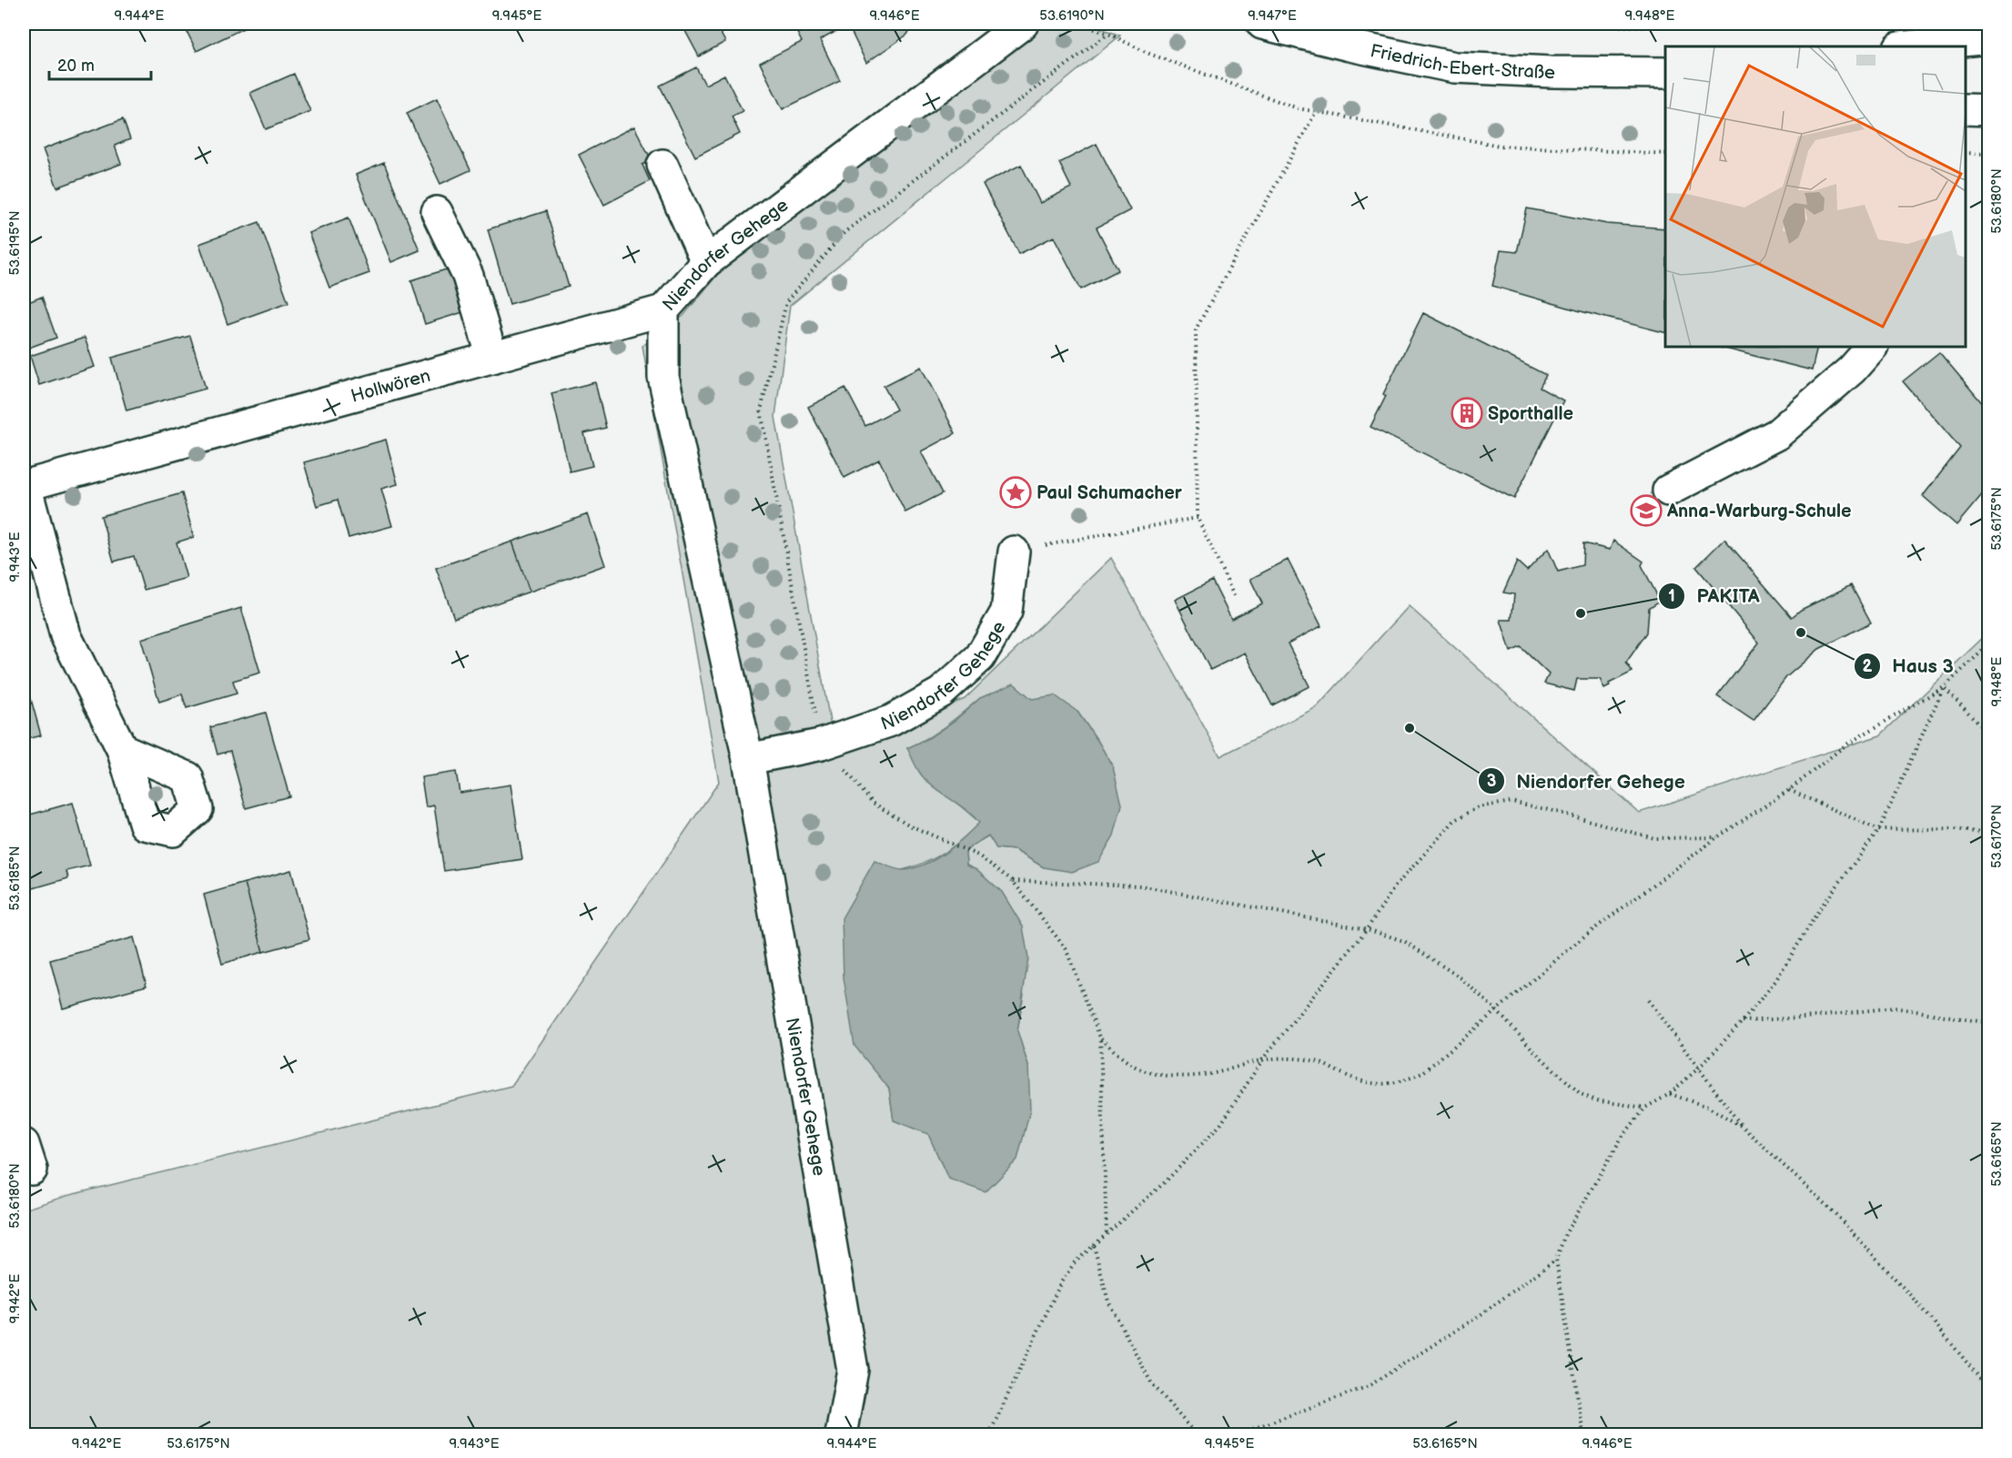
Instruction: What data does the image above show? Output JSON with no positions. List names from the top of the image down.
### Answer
{
  "streets": {
    "street": ["Friedrich-Ebert-Straße", "Niendorfer Gehege", "Hollwören"]
  },
  "crossings": [
    ["Niendorfer Gehege", "Hollwören"]
  ],
  "places": {
    "building": ["Sporthalle"],
    "place": ["Paul Schumacher"],
    "school or university": ["Anna-Warburg-Schule"],
    "other": ["PAKITA", "Haus 3", "Niendorfer Gehege"]
  },
  "scale_bar": "20 m",
  "coordinates": [
    "9.944°E",
    "9.945°E",
    "9.946°E",
    "53.6190°N",
    "9.947°E",
    "9.948°E",
    "53.6180°N",
    "53.6195°N",
    "53.6175°N",
    "9.943°E",
    "53.6170°N",
    "53.6185°N",
    "53.6165°N",
    "9.942°E"
  ]
}
